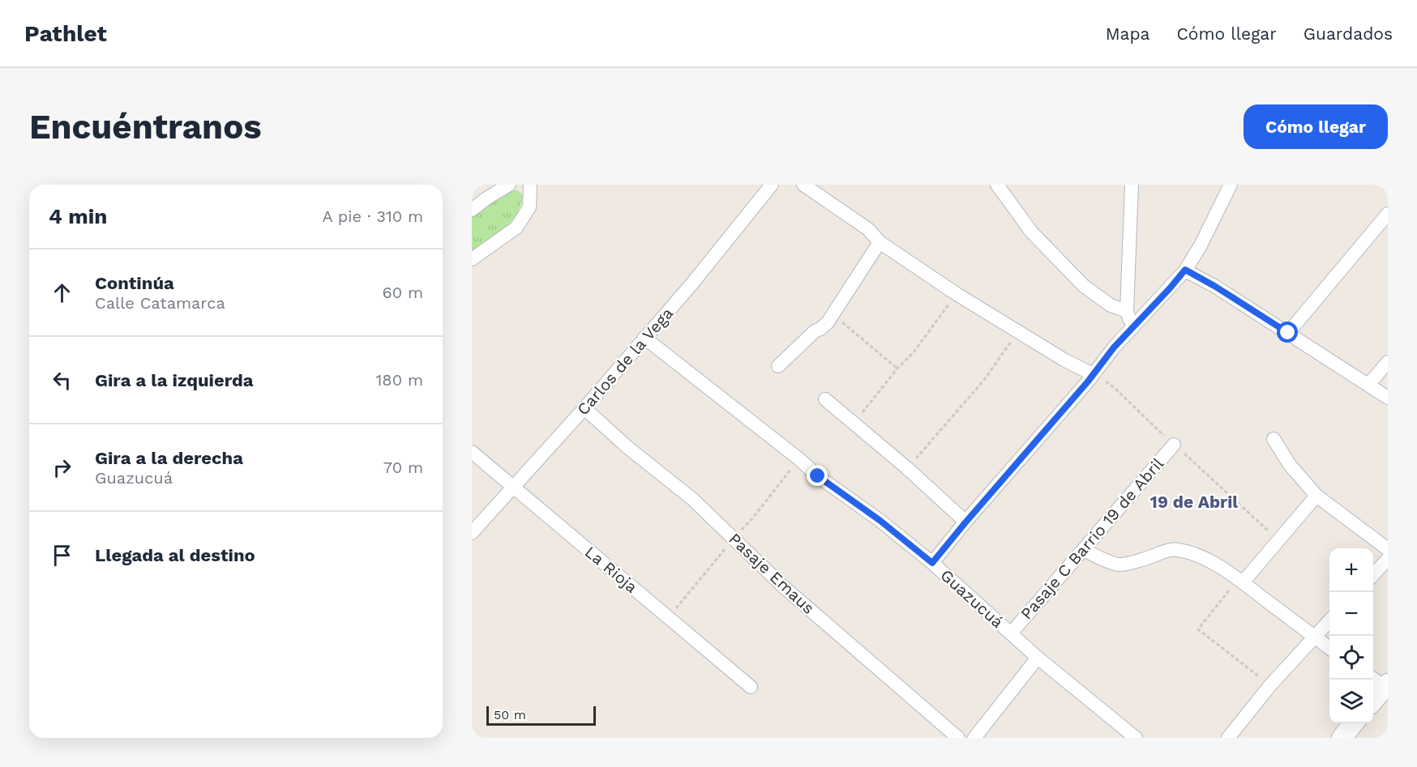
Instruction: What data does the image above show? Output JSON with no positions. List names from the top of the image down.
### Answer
{
  "streets": {
    "street": [
      "Carlos de la Vega",
      "Pasaje C Barrio 19 de Abril",
      "La Rioja",
      "Pasaje Emaus",
      "Guazucuá"
    ]
  },
  "crossings": [
    ["Carlos de la Vega", "La Rioja"],
    ["Carlos de la Vega", "Pasaje Emaus"],
    ["Carlos de la Vega", "Guazucuá"],
    ["Pasaje C Barrio 19 de Abril", "Guazucuá"]
  ],
  "districts": ["19 de Abril"],
  "scale_bar": "50 m",
  "page": {
    "header": "Pathlet",
    "nav": ["Mapa", "Cómo llegar", "Guardados"],
    "buttons": "Cómo llegar",
    "title": "Encuéntranos",
    "heading": ["4 min", "A pie · 310 m"],
    "list": [
      ["Continúa", "Calle Catamarca", "60 m"],
      ["Gira a la izquierda", "180 m"],
      ["Gira a la derecha", "Guazucuá", "70 m"],
      "Llegada al destino"
    ],
    "map_buttons": ["+", "−"],
    "scale": "50 m"
  }
}
